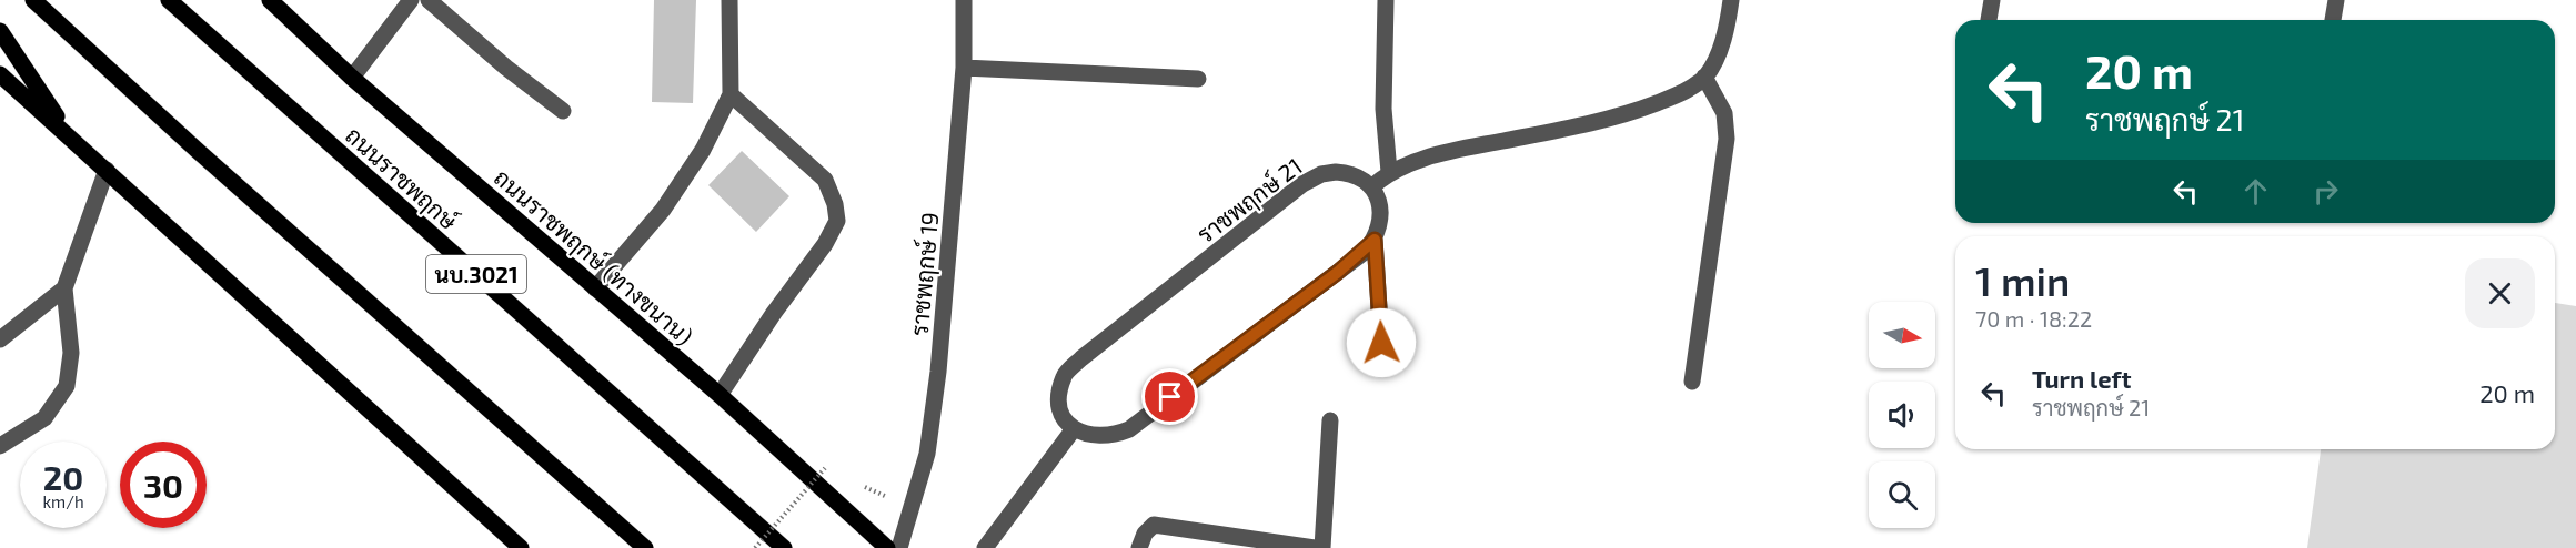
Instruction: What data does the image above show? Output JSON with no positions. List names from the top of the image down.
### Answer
{
  "streets": {
    "main road": ["ถนนราชพฤกษ์", "ถนนราชพฤกษ์ (ทางขนาน)", "นบ.3021"],
    "street": ["ราชพฤกษ์ 21", "ราชพฤกษ์ 19"]
  },
  "north": "right",
  "page": {
    "turn": ["20 m", "ราชพฤกษ์ 21"],
    "heading": ["1 min", "70 m · 18:22"],
    "list": [
      {
        "name": "Turn left",
        "note": "ราชพฤกษ์ 21",
        "value": "20 m"
      }
    ],
    "speed": "20 km/h",
    "limit": "30"
  }
}
